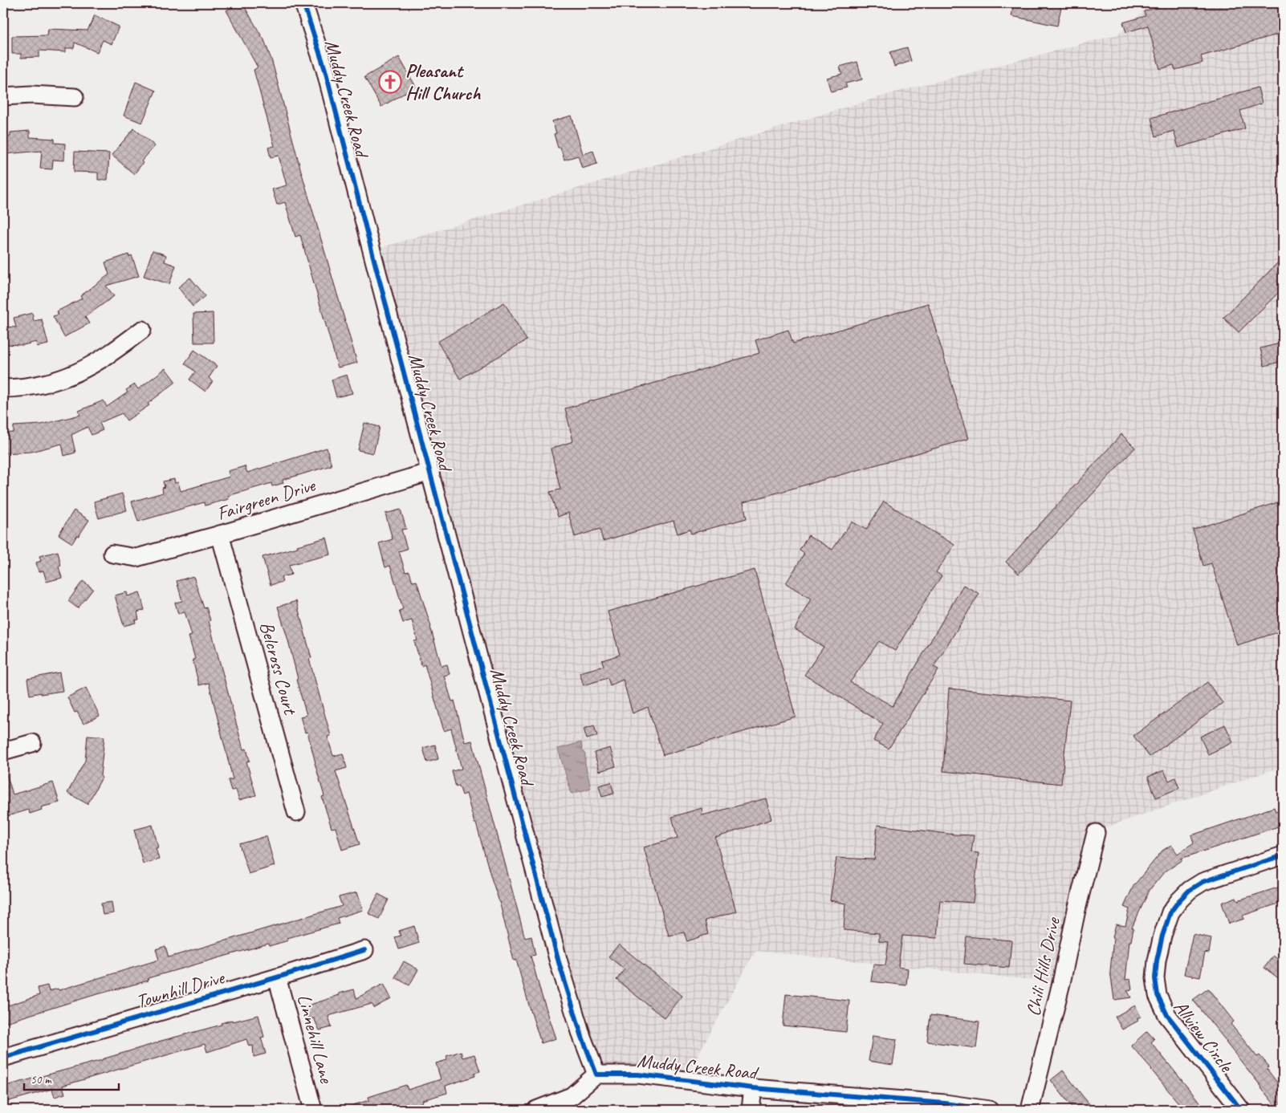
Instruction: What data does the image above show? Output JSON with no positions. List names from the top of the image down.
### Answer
{
  "streets": {
    "street": [
      "Muddy Creek Road",
      "Fairgreen Drive",
      "Belcross Court",
      "Chili Hills Drive",
      "Townhill Drive",
      "Allview Circle",
      "Linnehill Lane"
    ]
  },
  "crossings": [
    ["Muddy Creek Road", "Fairgreen Drive"],
    ["Fairgreen Drive", "Belcross Court"],
    ["Townhill Drive", "Linnehill Lane"]
  ],
  "places": {
    "church": ["Pleasant Hill Church"]
  },
  "scale_bar": "50 m"
}
